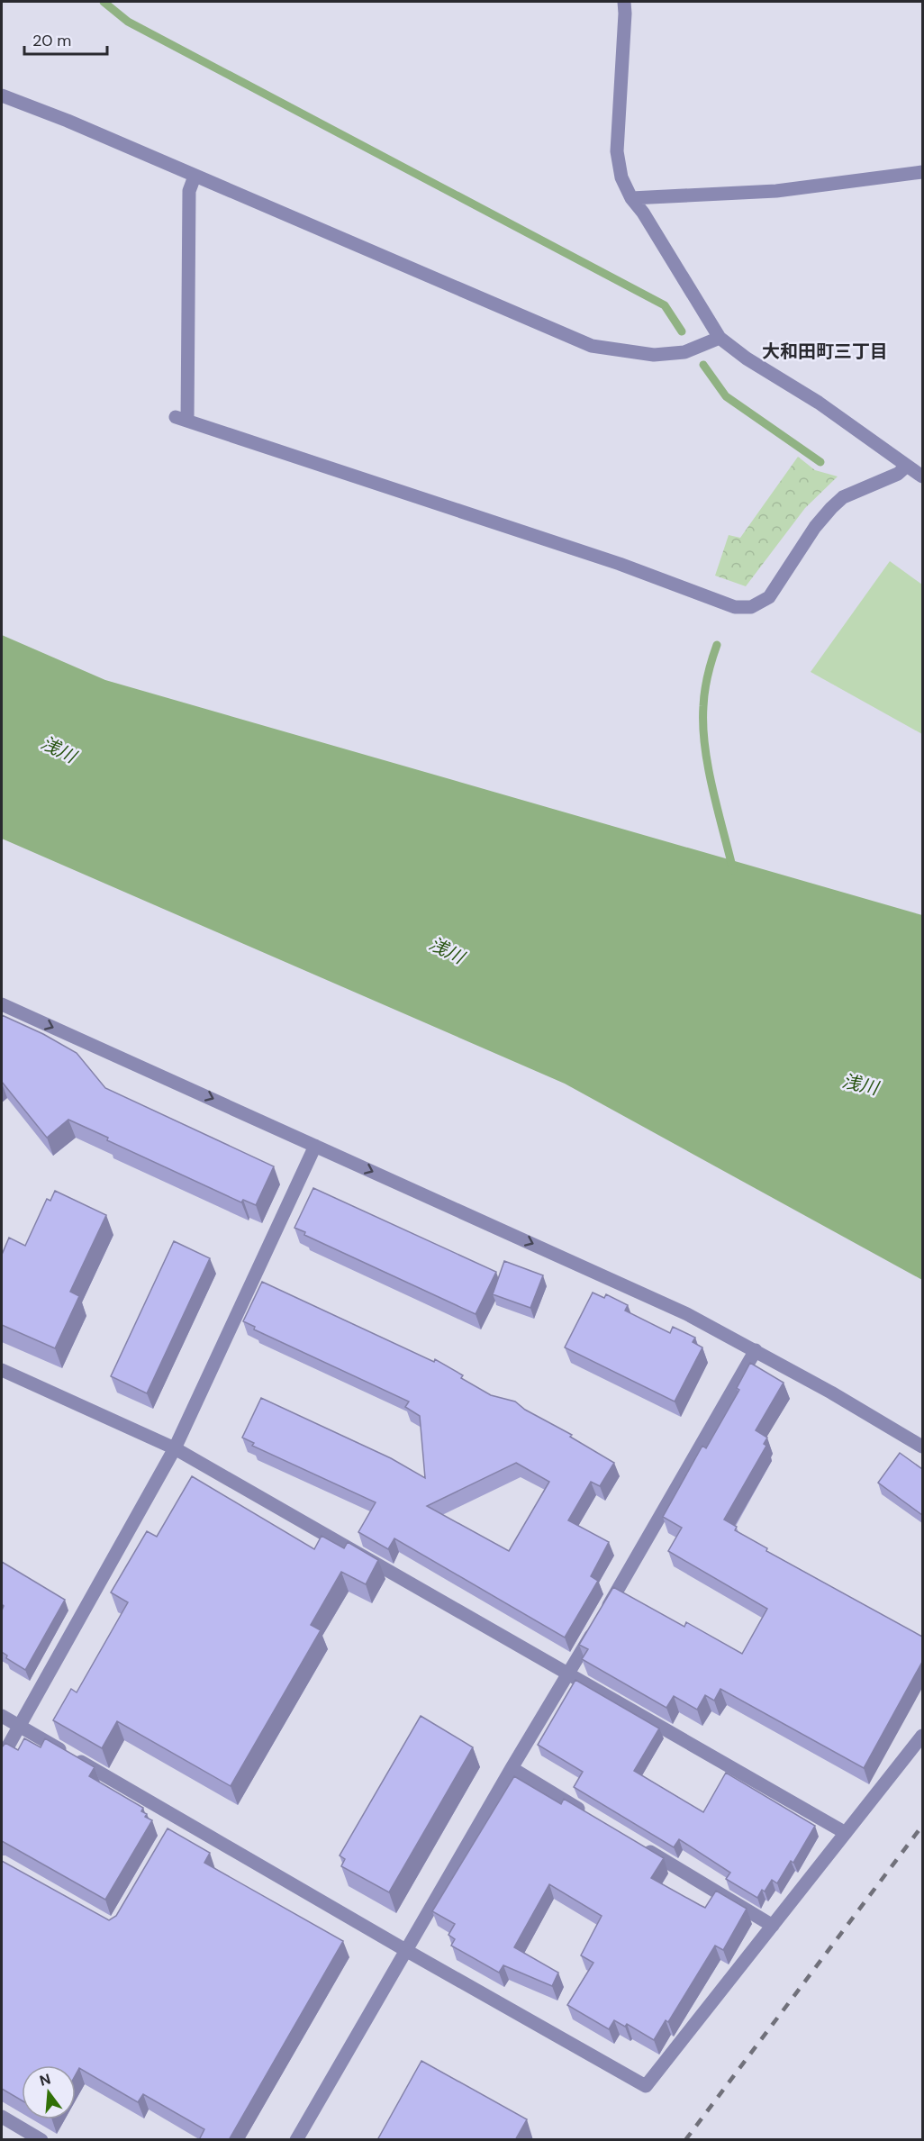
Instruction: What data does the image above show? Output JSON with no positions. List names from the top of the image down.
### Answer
{
  "districts": ["大和田町三丁目"],
  "water": ["浅川"],
  "scale_bar": "20 m",
  "north": "top"
}
